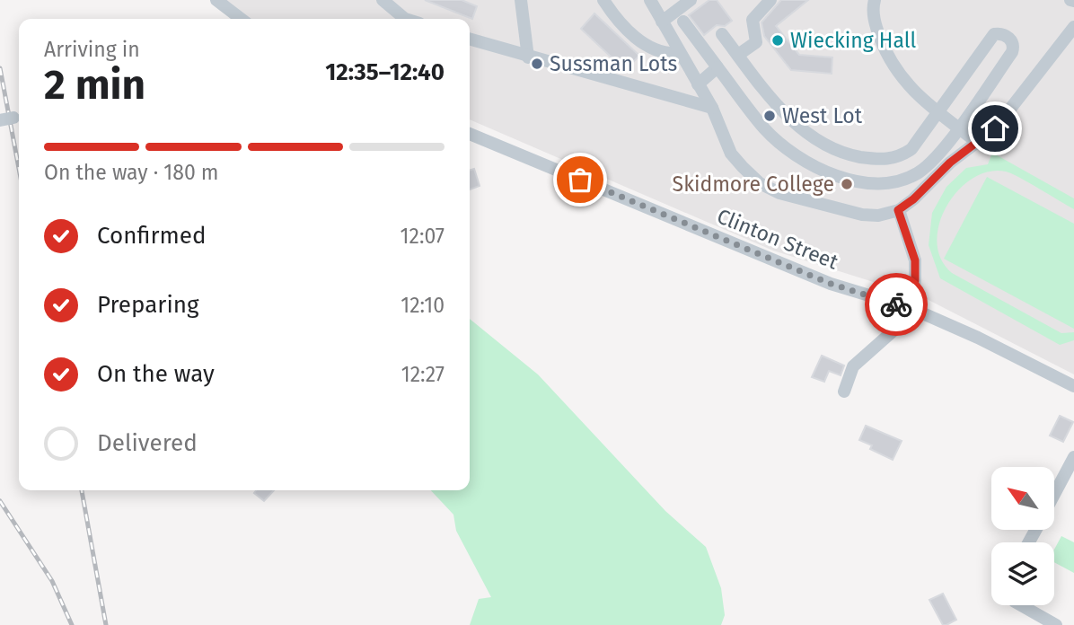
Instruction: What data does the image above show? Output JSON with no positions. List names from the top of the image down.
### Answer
{
  "streets": {
    "street": ["Clinton Street"]
  },
  "places": [
    "Wiecking Hall",
    "Sussman Lots",
    "West Lot",
    "Skidmore College"
  ],
  "north": "top left",
  "page": {
    "heading": ["2 min", "Arriving in", "12:35–12:40"],
    "bar": "On the way · 180 m",
    "list": [
      ["Confirmed", "12:07"],
      ["Preparing", "12:10"],
      ["On the way", "12:27"],
      "Delivered"
    ]
  }
}
